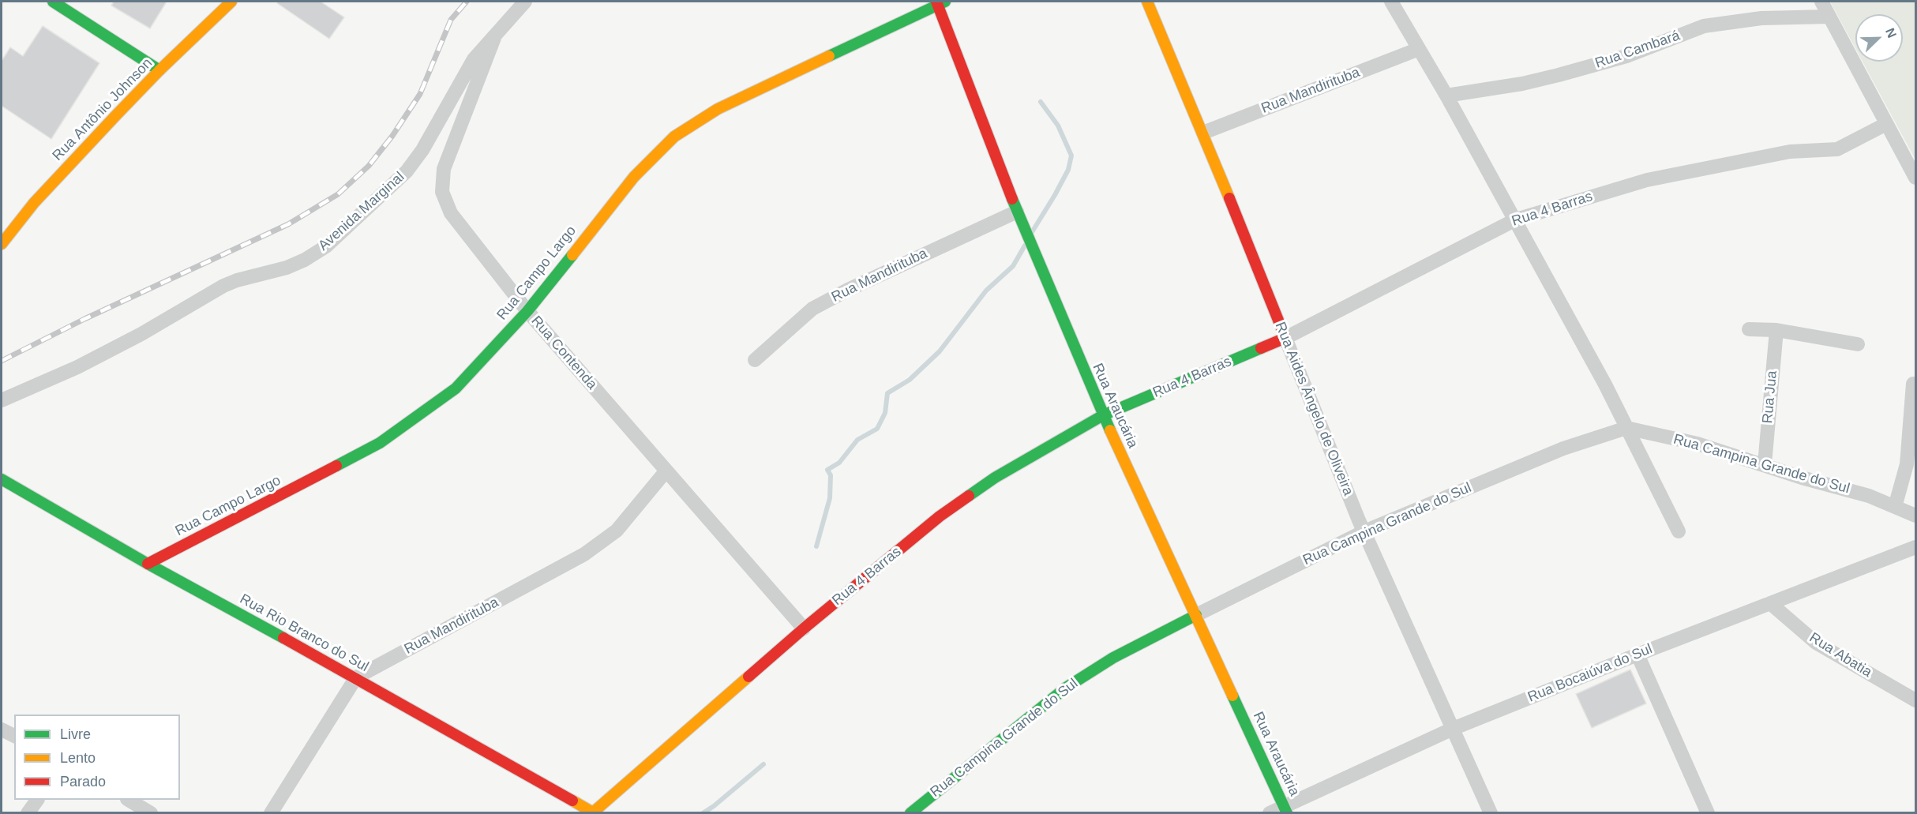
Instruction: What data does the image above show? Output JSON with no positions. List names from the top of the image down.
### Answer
{
  "streets": {
    "street": [
      "Rua Cambará",
      "Rua Mandirituba",
      "Rua Antônio Johnson",
      "Rua 4 Barras",
      "Avenida Marginal",
      "Rua Campo Largo",
      "Rua Contenda",
      "Rua Jua",
      "Rua Araucária",
      "Rua Aides Ângelo de Oliveira",
      "Rua Campina Grande do Sul",
      "Rua Rio Branco do Sul",
      "Rua Abatia",
      "Rua Bocaiúva do Sul"
    ]
  },
  "crossings": [
    ["Rua Mandirituba", "Rua Contenda"],
    ["Rua Mandirituba", "Rua Araucária"],
    ["Rua Mandirituba", "Rua Aides Ângelo de Oliveira"],
    ["Rua Mandirituba", "Rua Rio Branco do Sul"],
    ["Rua 4 Barras", "Rua Contenda"],
    ["Rua 4 Barras", "Rua Araucária"],
    ["Rua 4 Barras", "Rua Aides Ângelo de Oliveira"],
    ["Rua 4 Barras", "Rua Rio Branco do Sul"],
    ["Avenida Marginal", "Rua Contenda"],
    ["Rua Campo Largo", "Rua Contenda"],
    ["Rua Campo Largo", "Rua Araucária"],
    ["Rua Campo Largo", "Rua Rio Branco do Sul"],
    ["Rua Jua", "Rua Campina Grande do Sul"],
    ["Rua Araucária", "Rua Campina Grande do Sul"],
    ["Rua Araucária", "Rua Bocaiúva do Sul"],
    ["Rua Aides Ângelo de Oliveira", "Rua Campina Grande do Sul"],
    ["Rua Aides Ângelo de Oliveira", "Rua Bocaiúva do Sul"],
    ["Rua Abatia", "Rua Bocaiúva do Sul"]
  ],
  "legend": ["Livre", "Lento", "Parado"],
  "north": "top right"
}
